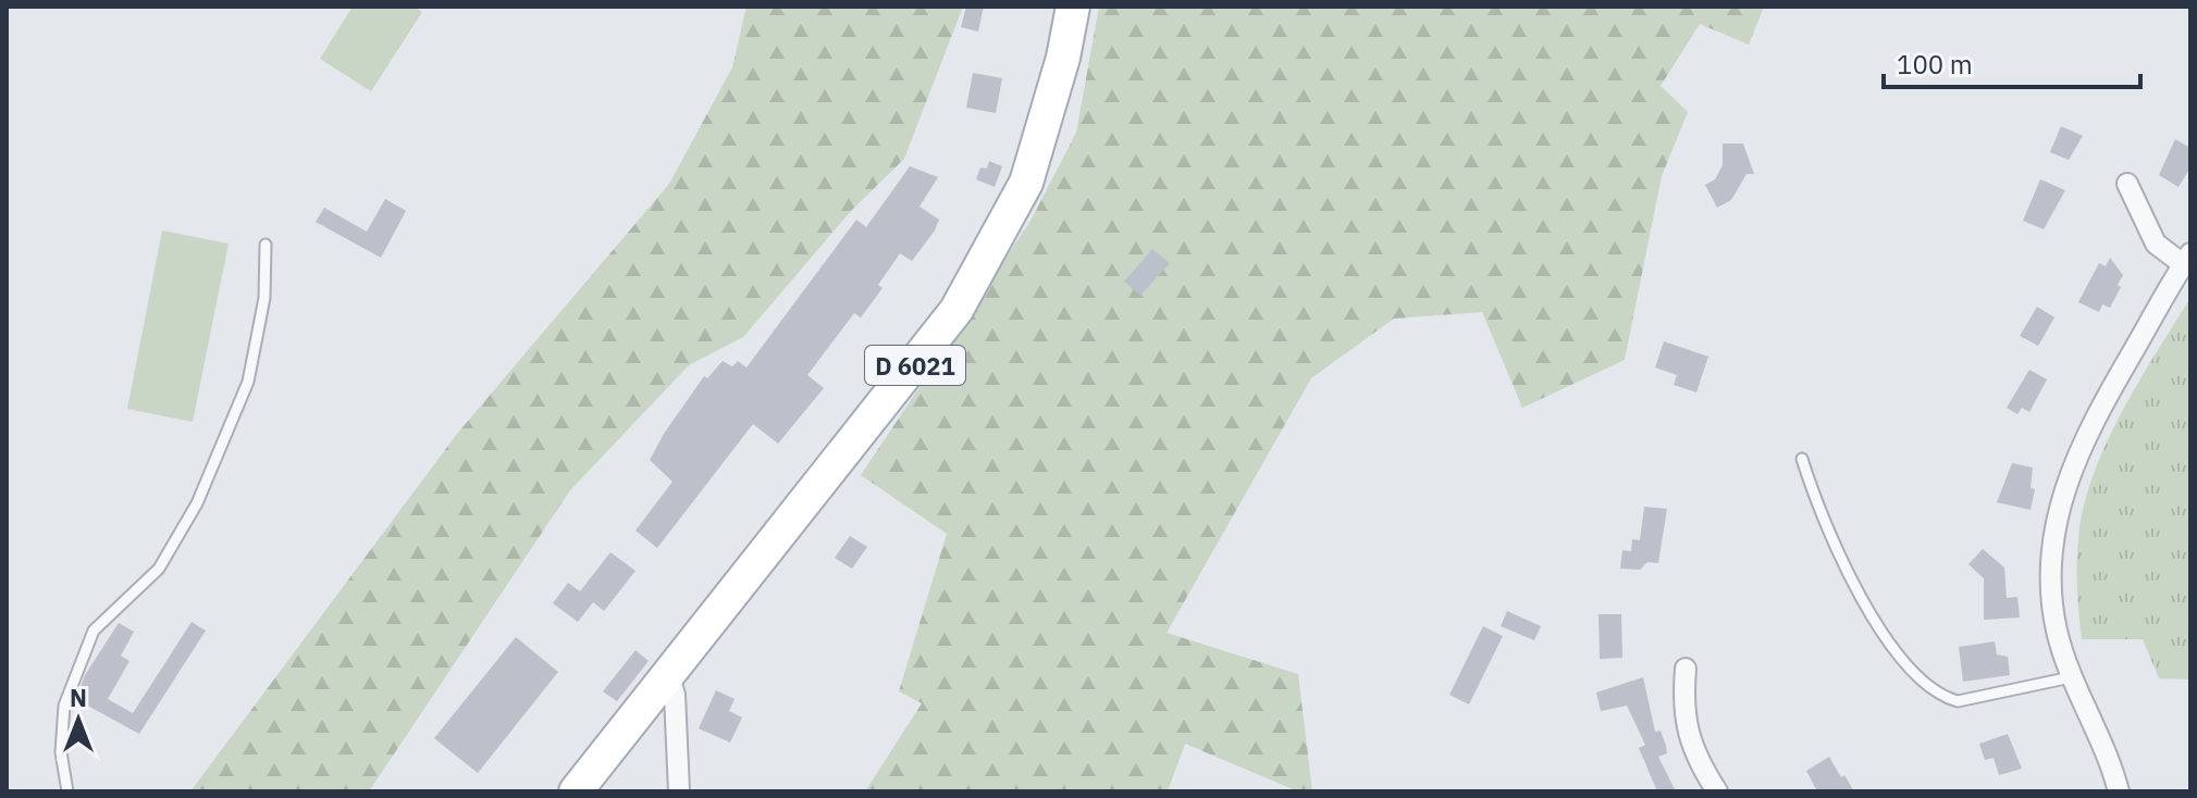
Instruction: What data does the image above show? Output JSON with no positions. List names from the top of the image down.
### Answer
{
  "streets": {
    "main road": ["D 6021"]
  },
  "scale_bar": "100 m",
  "north": "top"
}
